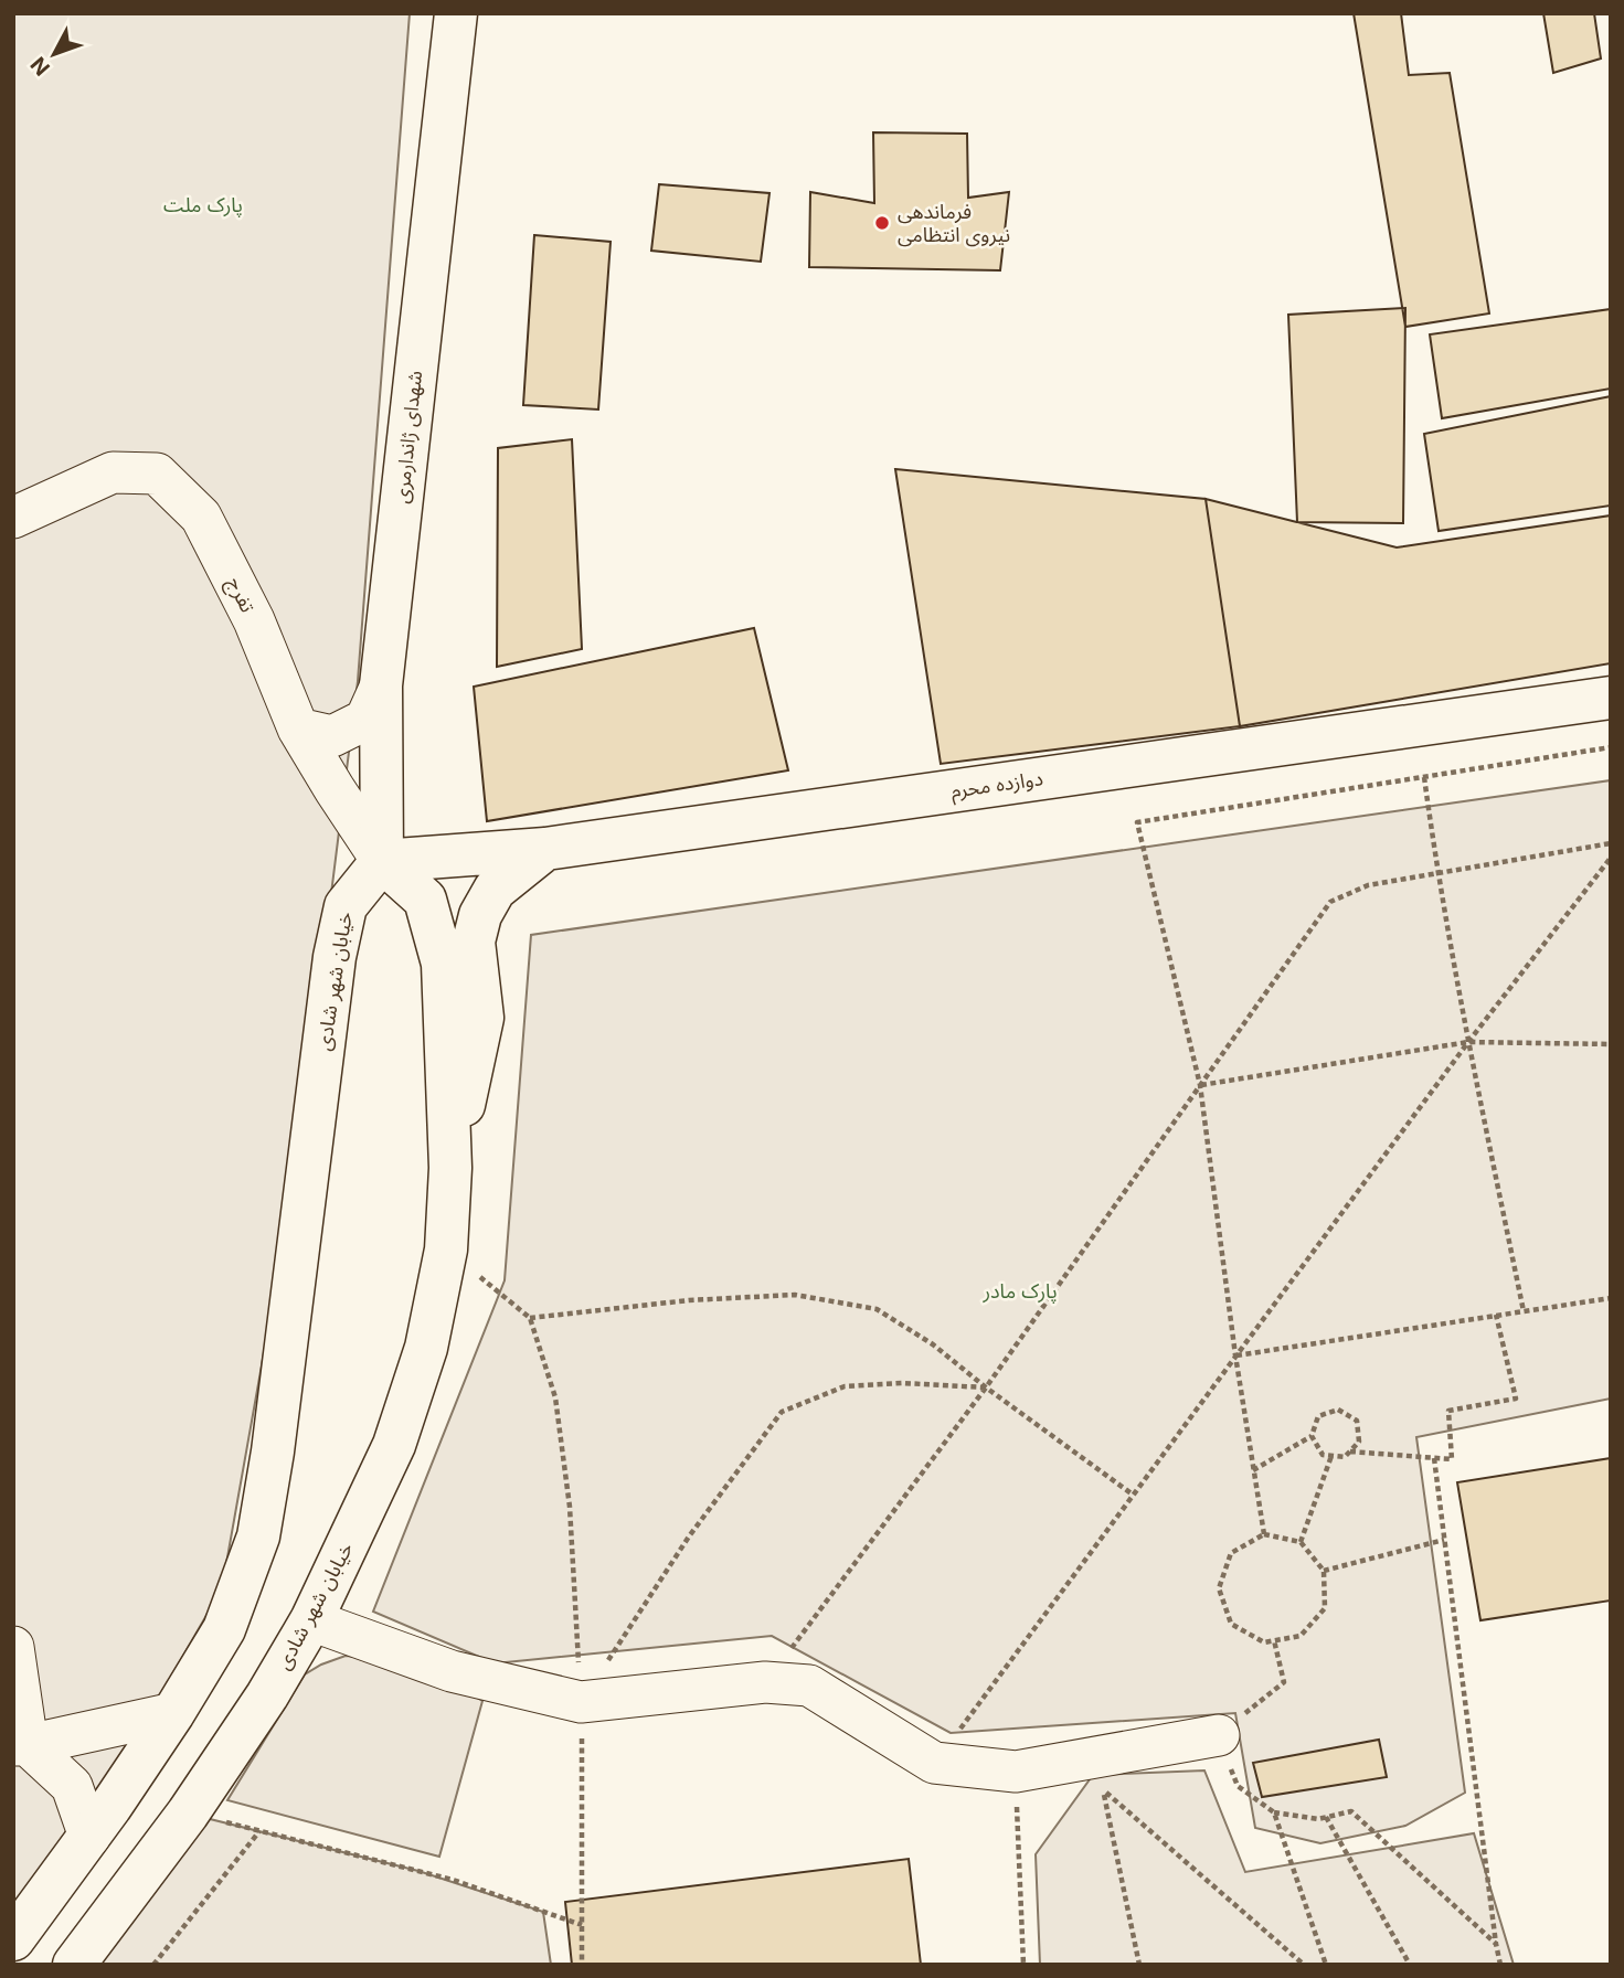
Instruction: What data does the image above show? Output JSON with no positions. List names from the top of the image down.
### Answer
{
  "streets": {
    "main road": ["شهدای ژاندارمری", "دوازده محرم", "خیابان شهر شادی"],
    "street": ["تفرج"]
  },
  "crossings": [
    ["شهدای ژاندارمری", "تفرج"],
    ["شهدای ژاندارمری", "دوازده محرم"],
    ["شهدای ژاندارمری", "خیابان شهر شادی"],
    ["تفرج", "دوازده محرم"],
    ["تفرج", "خیابان شهر شادی"],
    ["دوازده محرم", "خیابان شهر شادی"]
  ],
  "parks": ["پارک ملت", "پارک مادر"],
  "places": ["فرماندهی نیروی انتظامی"],
  "north": "bottom left"
}
